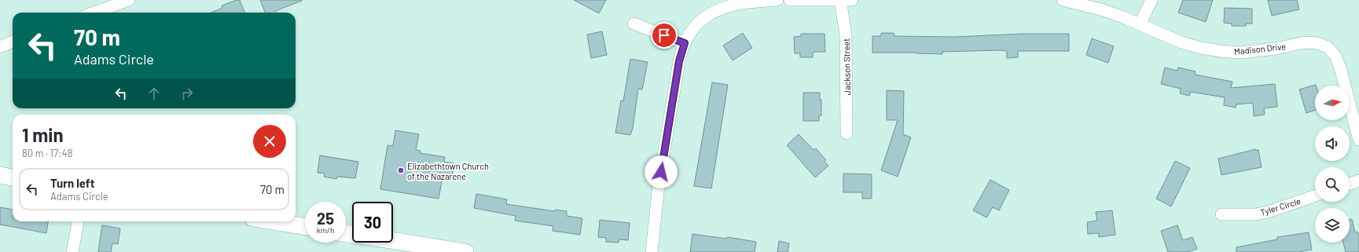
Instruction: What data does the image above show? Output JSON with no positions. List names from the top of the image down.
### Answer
{
  "streets": {
    "street": ["Madison Drive", "Jackson Street", "Tyler Circle"]
  },
  "places": ["Elizabethtown Church of the Nazarene"],
  "north": "right",
  "page": {
    "turn": ["70 m", "Adams Circle"],
    "heading": ["1 min", "80 m · 17:48"],
    "list": [
      {
        "name": "Turn left",
        "note": "Adams Circle",
        "value": "70 m"
      }
    ],
    "speed": "25 km/h",
    "limit": "30"
  }
}
